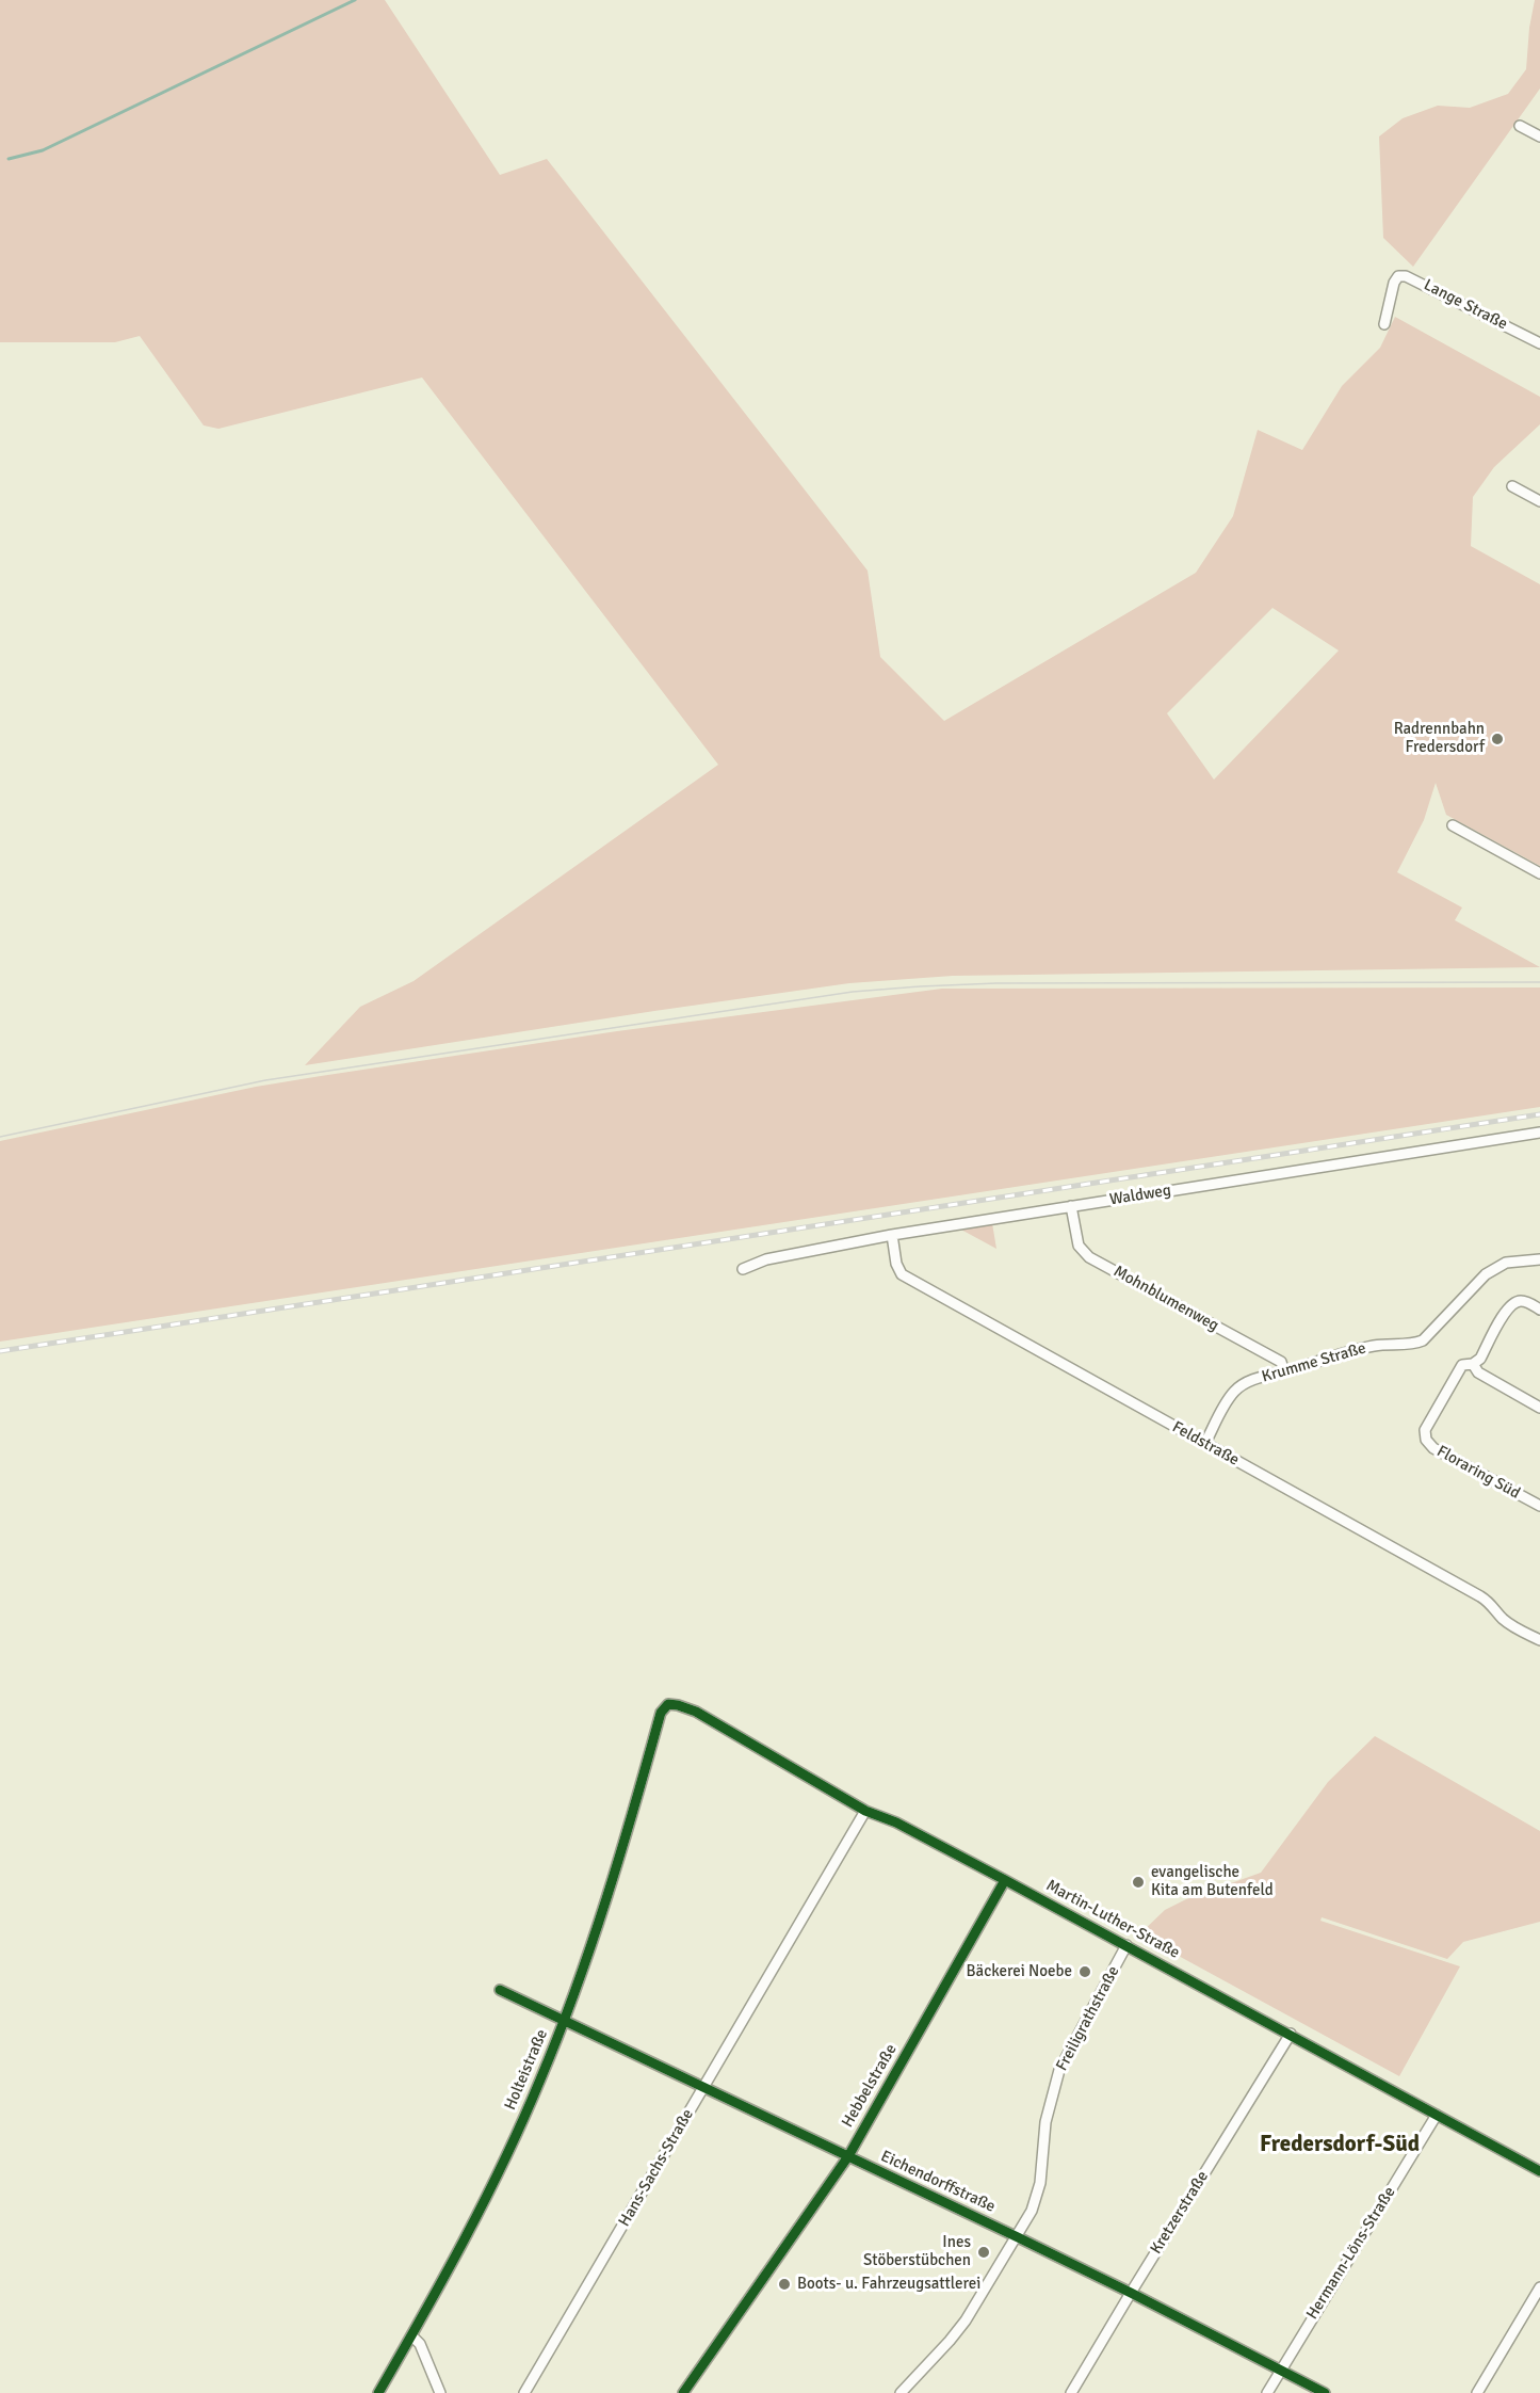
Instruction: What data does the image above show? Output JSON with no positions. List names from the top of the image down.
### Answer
{
  "streets": {
    "street": [
      "Lange Straße",
      "Waldweg",
      "Mohnblumenweg",
      "Krumme Straße",
      "Feldstraße",
      "Floraring Süd",
      "Martin-Luther-Straße",
      "Freiligrathstraße",
      "Holteistraße",
      "Hebbelstraße",
      "Hans-Sachs-Straße",
      "Eichendorffstraße",
      "Kretzerstraße",
      "Hermann-Löns-Straße"
    ]
  },
  "crossings": [
    ["Waldweg", "Mohnblumenweg"],
    ["Waldweg", "Feldstraße"],
    ["Mohnblumenweg", "Krumme Straße"],
    ["Krumme Straße", "Feldstraße"],
    ["Martin-Luther-Straße", "Freiligrathstraße"],
    ["Martin-Luther-Straße", "Holteistraße"],
    ["Martin-Luther-Straße", "Hebbelstraße"],
    ["Martin-Luther-Straße", "Hans-Sachs-Straße"],
    ["Martin-Luther-Straße", "Kretzerstraße"],
    ["Martin-Luther-Straße", "Hermann-Löns-Straße"],
    ["Freiligrathstraße", "Eichendorffstraße"],
    ["Holteistraße", "Eichendorffstraße"],
    ["Hebbelstraße", "Eichendorffstraße"],
    ["Hans-Sachs-Straße", "Eichendorffstraße"],
    ["Eichendorffstraße", "Kretzerstraße"],
    ["Eichendorffstraße", "Hermann-Löns-Straße"]
  ],
  "districts": ["Fredersdorf-Süd"],
  "places": [
    "Radrennbahn Fredersdorf",
    "evangelische Kita am Butenfeld",
    "Bäckerei Noebe",
    "Ines Stöberstübchen",
    "Boots- u. Fahrzeugsattlerei"
  ]
}
